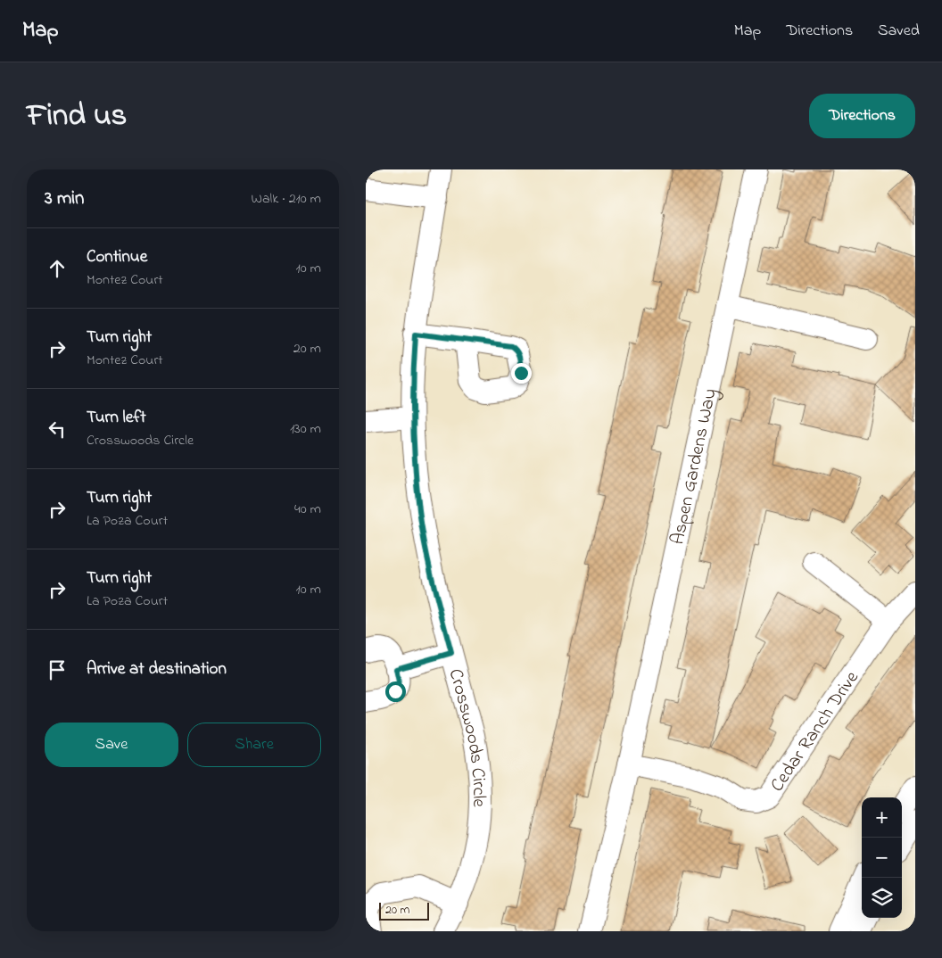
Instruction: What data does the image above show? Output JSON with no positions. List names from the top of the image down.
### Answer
{
  "streets": {
    "street": ["Aspen Gardens Way", "Cedar Ranch Drive", "Crosswoods Circle"]
  },
  "crossings": [
    ["Aspen Gardens Way", "Cedar Ranch Drive"]
  ],
  "scale_bar": "20 m",
  "page": {
    "header": "Map",
    "nav": ["Map", "Directions", "Saved"],
    "title": "Find us",
    "buttons": [
      "Directions",
      ["Save", "Share"]
    ],
    "heading": ["3 min", "Walk · 210 m"],
    "list": [
      ["Continue", "Montez Court", "10 m"],
      ["Turn right", "Montez Court", "20 m"],
      ["Turn left", "Crosswoods Circle", "130 m"],
      ["Turn right", "La Poza Court", "40 m"],
      ["Turn right", "La Poza Court", "10 m"],
      "Arrive at destination"
    ],
    "map_buttons": ["+", "−"],
    "scale": "20 m"
  }
}
